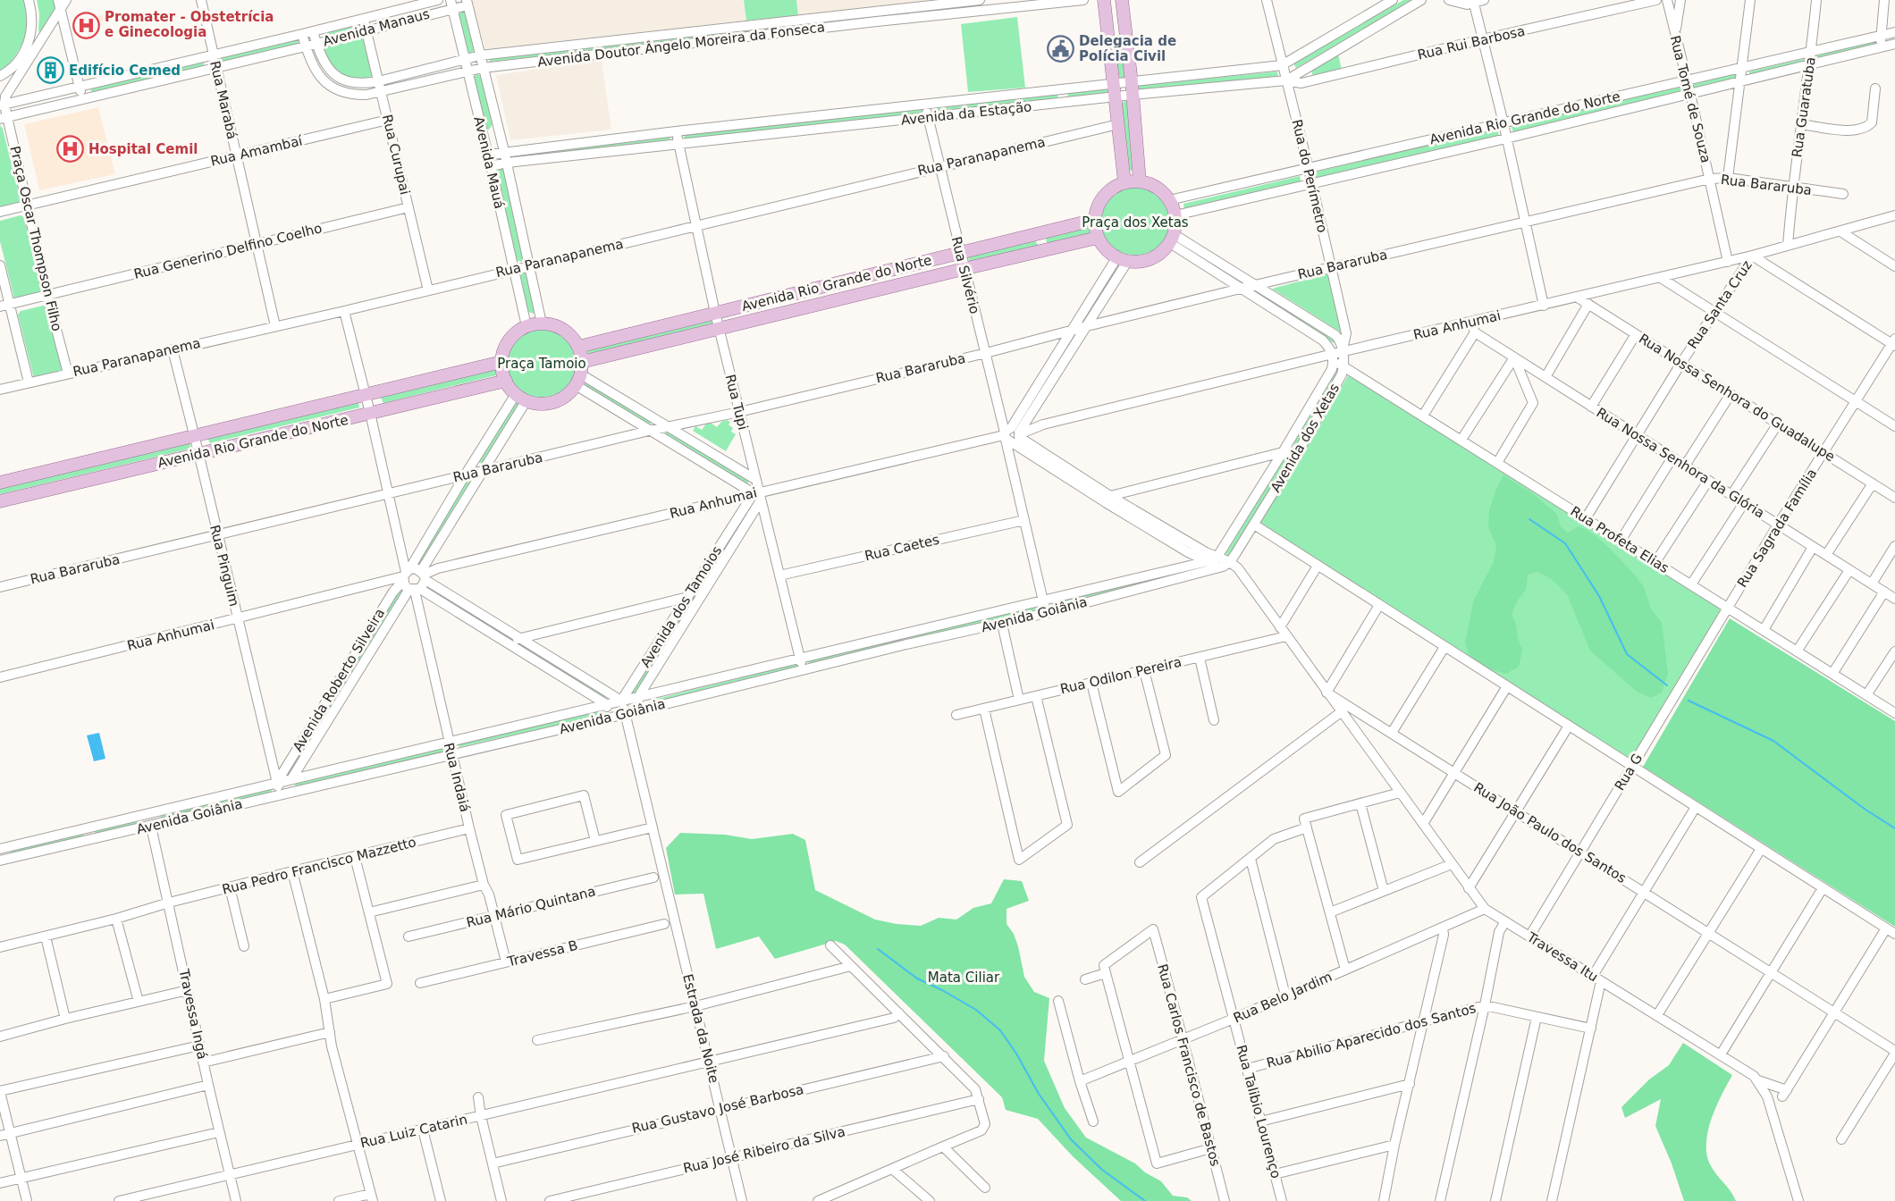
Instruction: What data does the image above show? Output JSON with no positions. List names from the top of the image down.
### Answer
{
  "streets": {
    "main road": ["Avenida Rio Grande do Norte"],
    "street": [
      "Avenida Manaus",
      "Rua Rui Barbosa",
      "Avenida Doutor Ângelo Moreira da Fonseca",
      "Rua Tomé de Souza",
      "Rua Marabá",
      "Rua Guaratuba",
      "Avenida da Estação",
      "Rua Amambaí",
      "Rua Curupai",
      "Rua Paranapanema",
      "Avenida Mauá",
      "Rua do Perímetro",
      "Rua Bararuba",
      "Praça Oscar Thompson Filho",
      "Rua Generino Delfino Coelho",
      "Rua Silvério",
      "Rua Santa Cruz",
      "Rua Anhumai",
      "Rua Nossa Senhora do Guadalupe",
      "Rua Tupi",
      "Avenida dos Xetas",
      "Rua Nossa Senhora da Glória",
      "Rua Sagrada Família",
      "Rua Profeta Elias",
      "Rua Caetes",
      "Rua Pinguim",
      "Avenida dos Tamoios",
      "Avenida Goiânia",
      "Rua Odilon Pereira",
      "Avenida Roberto Silveira",
      "Rua G",
      "Rua Indaiá",
      "Rua João Paulo dos Santos",
      "Rua Pedro Francisco Mazzetto",
      "Rua Mário Quintana",
      "Travessa B",
      "Travessa Itu",
      "Rua Belo Jardim",
      "Travessa Ingá",
      "Estrada da Noite",
      "Rua Abilio Aparecido dos Santos",
      "Rua Carlos Francisco de Bastos",
      "Rua Gustavo José Barbosa",
      "Rua Talibio Lourenço",
      "Rua Luiz Catarin",
      "Rua José Ribeiro da Silva"
    ]
  },
  "crossings": [
    ["Avenida Manaus", "Avenida Doutor Ângelo Moreira da Fonseca"],
    ["Avenida Manaus", "Rua Marabá"],
    ["Avenida Manaus", "Rua Curupai"],
    ["Avenida Manaus", "Avenida Mauá"],
    ["Avenida Manaus", "Praça Oscar Thompson Filho"],
    ["Rua Rui Barbosa", "Avenida da Estação"],
    ["Rua Rui Barbosa", "Rua do Perímetro"],
    ["Avenida Doutor Ângelo Moreira da Fonseca", "Rua Curupai"],
    ["Avenida Doutor Ângelo Moreira da Fonseca", "Avenida Mauá"],
    ["Rua Tomé de Souza", "Avenida Rio Grande do Norte"],
    ["Rua Tomé de Souza", "Rua Bararuba"],
    ["Rua Tomé de Souza", "Rua Anhumai"],
    ["Rua Marabá", "Rua Amambaí"],
    ["Rua Marabá", "Rua Paranapanema"],
    ["Rua Marabá", "Rua Generino Delfino Coelho"],
    ["Rua Guaratuba", "Avenida Rio Grande do Norte"],
    ["Rua Guaratuba", "Rua Bararuba"],
    ["Rua Guaratuba", "Rua Anhumai"],
    ["Avenida da Estação", "Avenida Mauá"],
    ["Avenida da Estação", "Rua do Perímetro"],
    ["Avenida da Estação", "Rua Silvério"],
    ["Avenida da Estação", "Rua Tupi"],
    ["Avenida Rio Grande do Norte", "Avenida Mauá"],
    ["Avenida Rio Grande do Norte", "Rua do Perímetro"],
    ["Avenida Rio Grande do Norte", "Rua Silvério"],
    ["Avenida Rio Grande do Norte", "Rua Tupi"],
    ["Avenida Rio Grande do Norte", "Rua Pinguim"],
    ["Avenida Rio Grande do Norte", "Avenida Roberto Silveira"],
    ["Avenida Rio Grande do Norte", "Rua Indaiá"],
    ["Rua Amambaí", "Rua Curupai"],
    ["Rua Amambaí", "Praça Oscar Thompson Filho"],
    ["Rua Curupai", "Rua Paranapanema"],
    ["Rua Curupai", "Rua Generino Delfino Coelho"],
    ["Rua Paranapanema", "Avenida Mauá"],
    ["Rua Paranapanema", "Praça Oscar Thompson Filho"],
    ["Rua Paranapanema", "Rua Silvério"],
    ["Rua Paranapanema", "Rua Tupi"],
    ["Rua Paranapanema", "Rua Pinguim"],
    ["Rua Paranapanema", "Rua Indaiá"],
    ["Avenida Mauá", "Avenida Roberto Silveira"],
    ["Rua do Perímetro", "Rua Bararuba"],
    ["Rua do Perímetro", "Rua Anhumai"],
    ["Rua do Perímetro", "Avenida dos Xetas"],
    ["Rua Bararuba", "Rua Silvério"],
    ["Rua Bararuba", "Rua Tupi"],
    ["Rua Bararuba", "Rua Pinguim"],
    ["Rua Bararuba", "Avenida Roberto Silveira"],
    ["Rua Bararuba", "Rua Indaiá"],
    ["Praça Oscar Thompson Filho", "Rua Generino Delfino Coelho"],
    ["Rua Silvério", "Rua Anhumai"],
    ["Rua Silvério", "Rua Caetes"],
    ["Rua Silvério", "Avenida Goiânia"],
    ["Rua Santa Cruz", "Rua Anhumai"],
    ["Rua Santa Cruz", "Rua Nossa Senhora do Guadalupe"],
    ["Rua Santa Cruz", "Rua Nossa Senhora da Glória"],
    ["Rua Santa Cruz", "Rua Profeta Elias"],
    ["Rua Anhumai", "Rua Nossa Senhora do Guadalupe"],
    ["Rua Anhumai", "Rua Tupi"],
    ["Rua Anhumai", "Avenida dos Xetas"],
    ["Rua Anhumai", "Rua Pinguim"],
    ["Rua Anhumai", "Avenida dos Tamoios"],
    ["Rua Anhumai", "Avenida Roberto Silveira"],
    ["Rua Anhumai", "Rua Indaiá"],
    ["Rua Nossa Senhora do Guadalupe", "Rua Sagrada Família"],
    ["Rua Tupi", "Rua Caetes"],
    ["Rua Tupi", "Avenida dos Tamoios"],
    ["Rua Tupi", "Avenida Goiânia"],
    ["Avenida dos Xetas", "Rua Profeta Elias"],
    ["Avenida dos Xetas", "Avenida Goiânia"],
    ["Avenida dos Xetas", "Rua João Paulo dos Santos"],
    ["Rua Nossa Senhora da Glória", "Rua Sagrada Família"],
    ["Rua Sagrada Família", "Rua Profeta Elias"],
    ["Rua Sagrada Família", "Rua G"],
    ["Rua Profeta Elias", "Rua G"],
    ["Rua Pinguim", "Avenida Goiânia"],
    ["Rua Pinguim", "Avenida Roberto Silveira"],
    ["Avenida dos Tamoios", "Avenida Goiânia"],
    ["Avenida dos Tamoios", "Estrada da Noite"],
    ["Avenida Goiânia", "Avenida Roberto Silveira"],
    ["Avenida Goiânia", "Rua Indaiá"],
    ["Avenida Goiânia", "Rua João Paulo dos Santos"],
    ["Avenida Goiânia", "Travessa Ingá"],
    ["Avenida Goiânia", "Estrada da Noite"],
    ["Rua Odilon Pereira", "Rua João Paulo dos Santos"],
    ["Avenida Roberto Silveira", "Rua Indaiá"],
    ["Rua G", "Rua João Paulo dos Santos"],
    ["Rua G", "Travessa Itu"],
    ["Rua Indaiá", "Rua Pedro Francisco Mazzetto"],
    ["Rua Indaiá", "Rua Mário Quintana"],
    ["Rua Indaiá", "Travessa B"],
    ["Rua João Paulo dos Santos", "Travessa Itu"],
    ["Rua Pedro Francisco Mazzetto", "Travessa Ingá"],
    ["Travessa Itu", "Rua Belo Jardim"],
    ["Rua Belo Jardim", "Rua Carlos Francisco de Bastos"],
    ["Rua Belo Jardim", "Rua Talibio Lourenço"],
    ["Travessa Ingá", "Rua Luiz Catarin"],
    ["Estrada da Noite", "Rua Gustavo José Barbosa"],
    ["Estrada da Noite", "Rua Luiz Catarin"],
    ["Estrada da Noite", "Rua José Ribeiro da Silva"],
    ["Rua Abilio Aparecido dos Santos", "Rua Talibio Lourenço"]
  ],
  "parks": ["Praça dos Xetas", "Praça Tamoio", "Mata Ciliar"],
  "places": {
    "hospital": ["Promater - Obstetrícia e Ginecologia", "Hospital Cemil"],
    "public building": ["Delegacia de Polícia Civil"],
    "building": ["Edifício Cemed"]
  }
}
